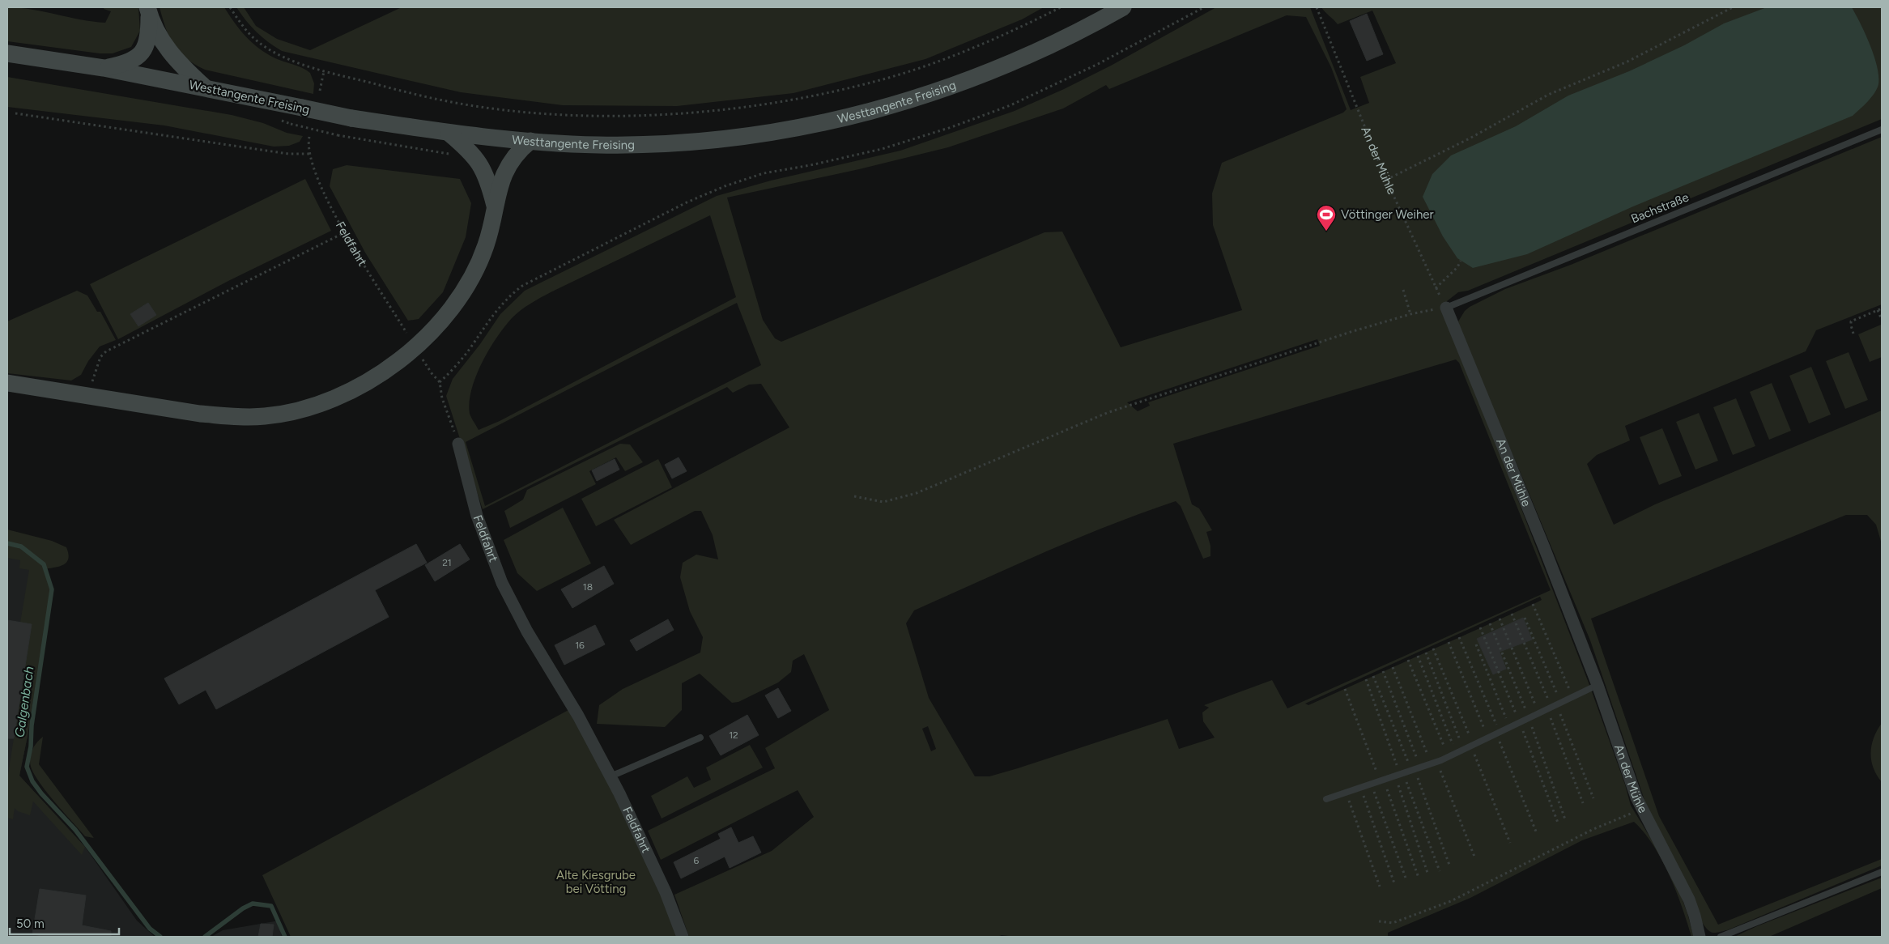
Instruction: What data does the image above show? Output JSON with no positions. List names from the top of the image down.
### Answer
{
  "streets": {
    "main road": ["Westtangente Freising"],
    "street": ["An der Mühle", "Feldfahrt"],
    "lane": ["Bachstraße"]
  },
  "crossings": [
    ["An der Mühle", "Bachstraße"]
  ],
  "water": ["Galgenbach"],
  "parks": ["Alte Kiesgrube bei Vötting"],
  "places": {
    "sports": ["Vöttinger Weiher"]
  },
  "house_numbers": [
    "21",
    "18",
    "16",
    "12",
    "6"
  ],
  "scale_bar": "50 m"
}
